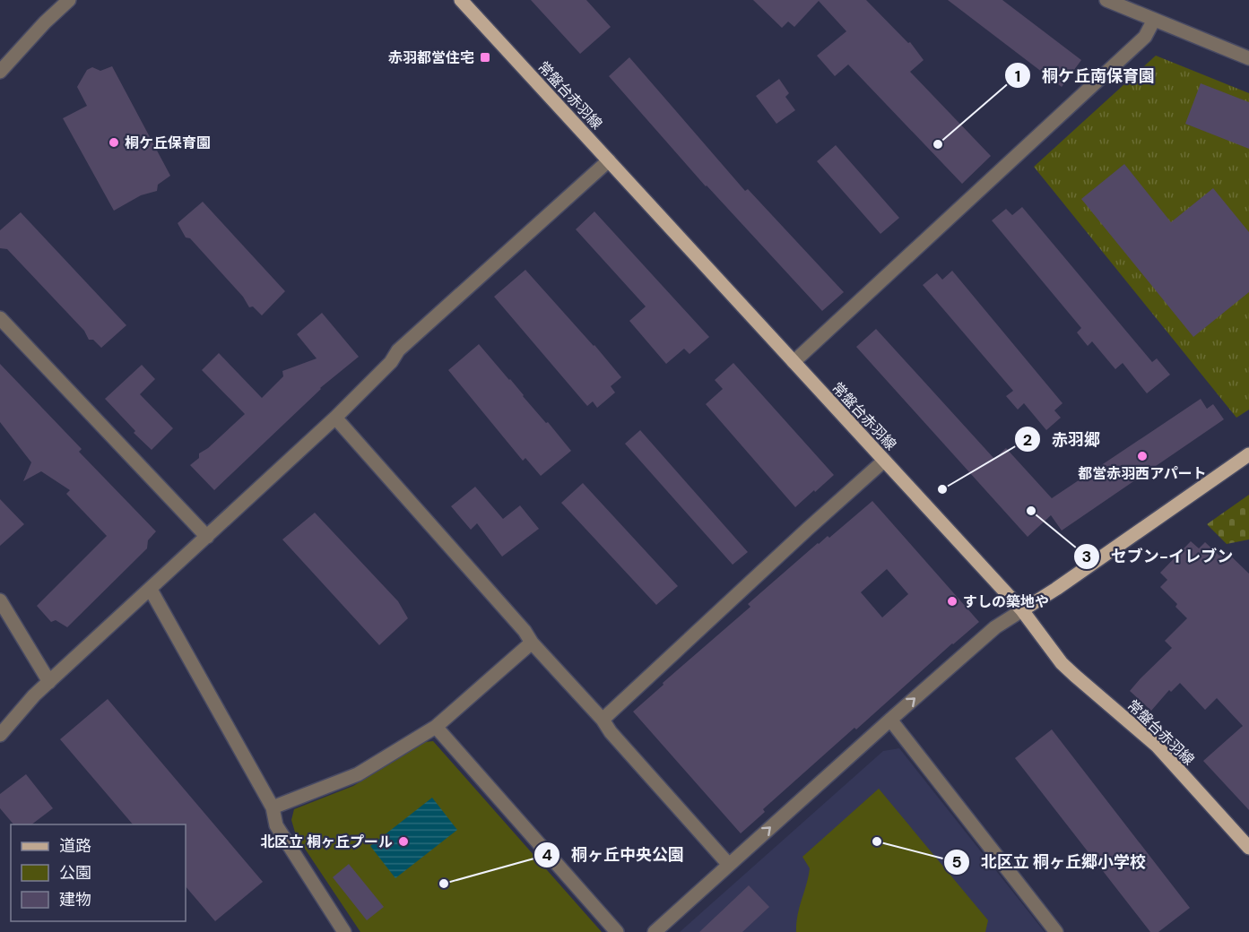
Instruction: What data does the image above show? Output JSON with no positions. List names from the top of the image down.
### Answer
{
  "streets": {
    "main road": ["常盤台赤羽線"]
  },
  "places": {
    "transit": ["赤羽都営住宅"],
    "other": [
      "桐ケ丘保育園",
      "桐ケ丘南保育園",
      "都営赤羽西アパート",
      "赤羽郷",
      "セブン-イレブン",
      "すしの築地や",
      "北区立 桐ヶ丘プール",
      "北区立 桐ヶ丘郷小学校",
      "桐ヶ丘中央公園"
    ]
  },
  "legend": ["道路", "公園", "建物"]
}
